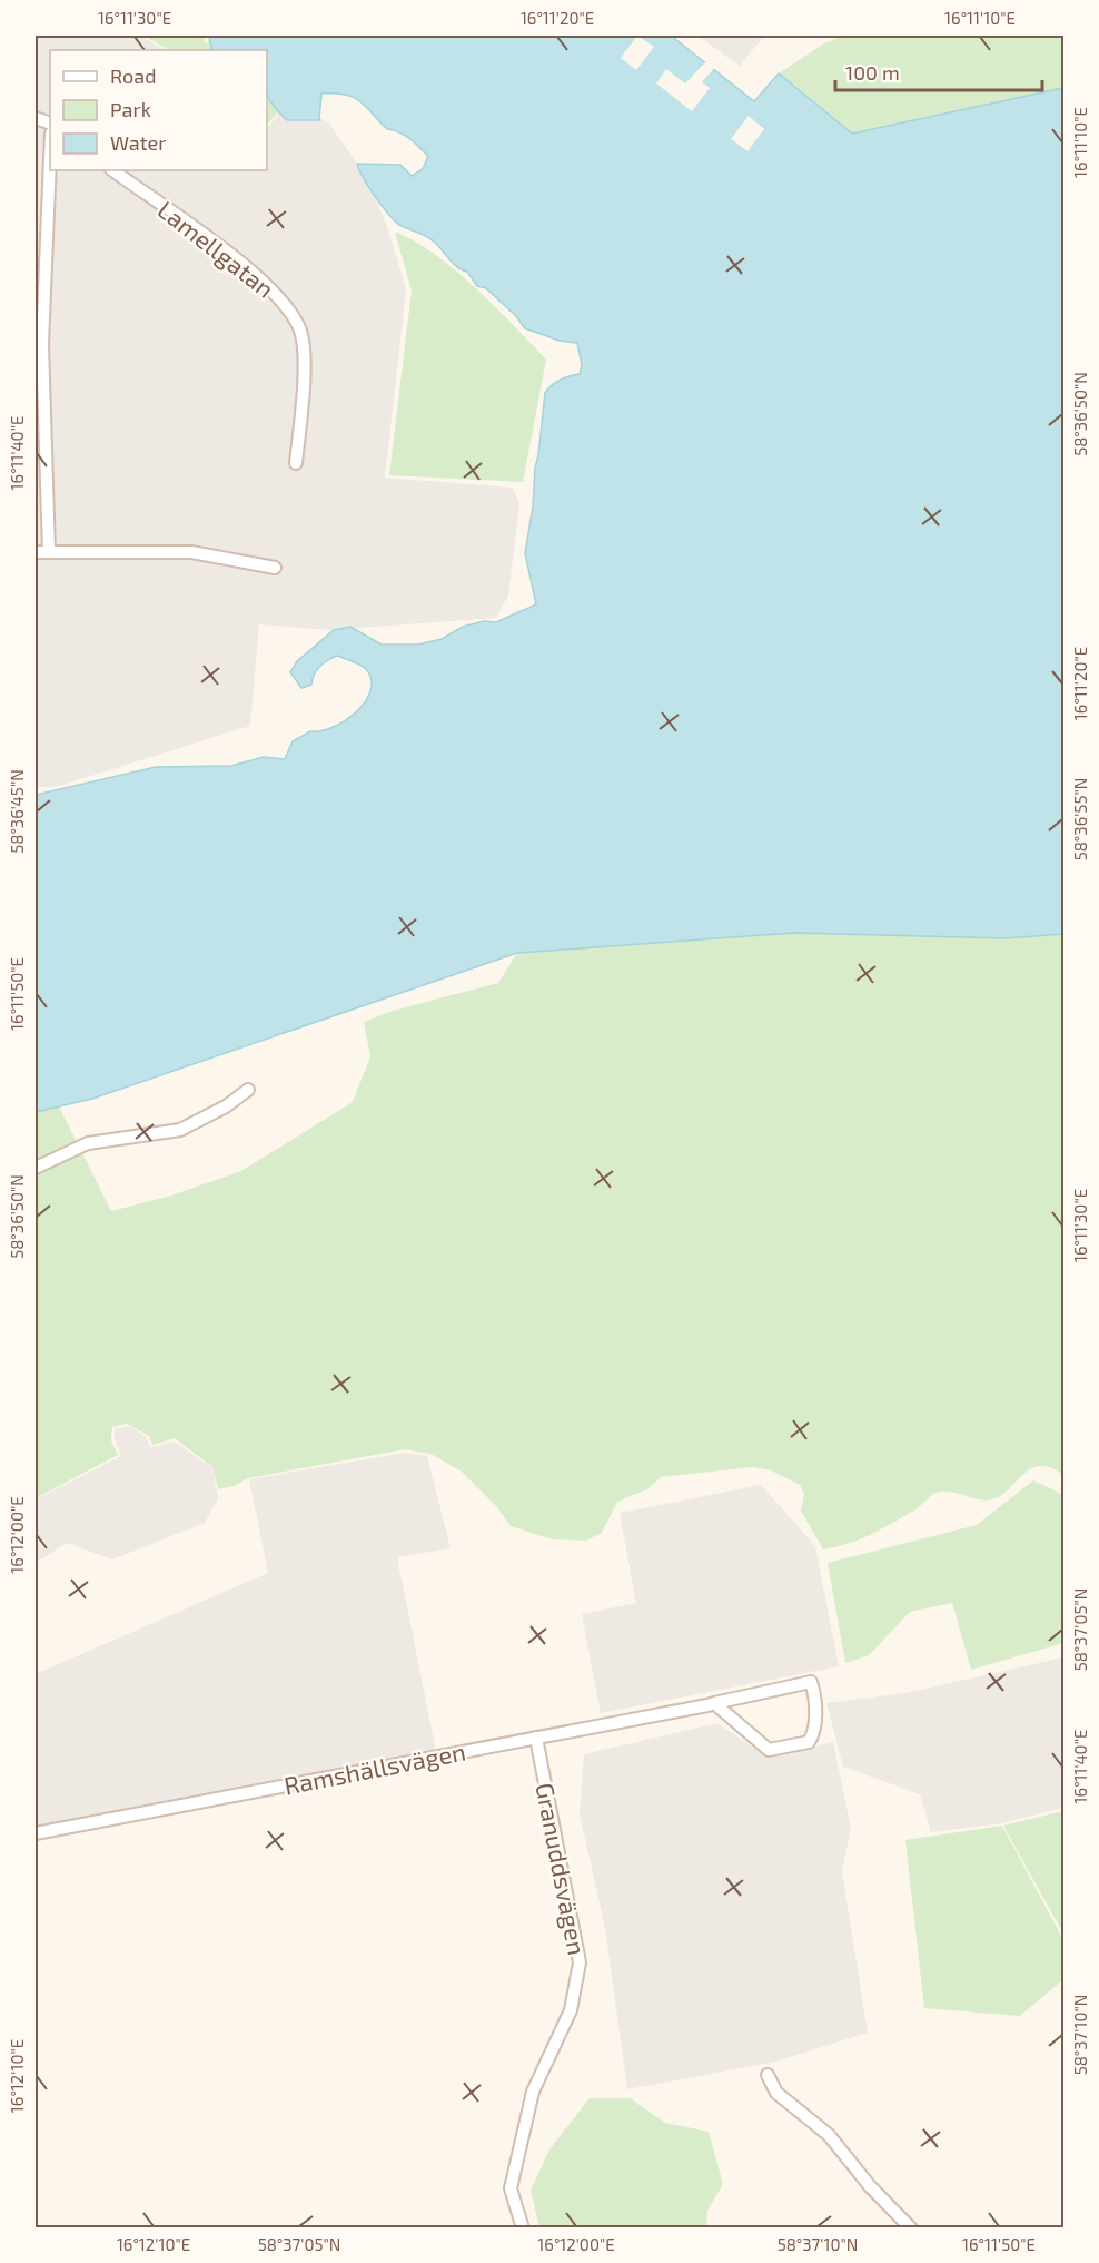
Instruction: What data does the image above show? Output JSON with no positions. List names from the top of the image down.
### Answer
{
  "streets": {
    "street": ["Lamellgatan", "Ramshällsvägen", "Granuddsvägen"]
  },
  "crossings": [
    ["Ramshällsvägen", "Granuddsvägen"]
  ],
  "legend": ["Road", "Park", "Water"],
  "scale_bar": "100 m",
  "coordinates": [
    "16°11'30\"E",
    "16°11'20\"E",
    "16°11'10\"E",
    "58°36'50\"N",
    "16°11'40\"E",
    "58°36'45\"N",
    "58°36'55\"N",
    "16°11'50\"E",
    "16°12'00\"E",
    "58°37'05\"N",
    "58°37'10\"N",
    "16°12'10\"E"
  ]
}
